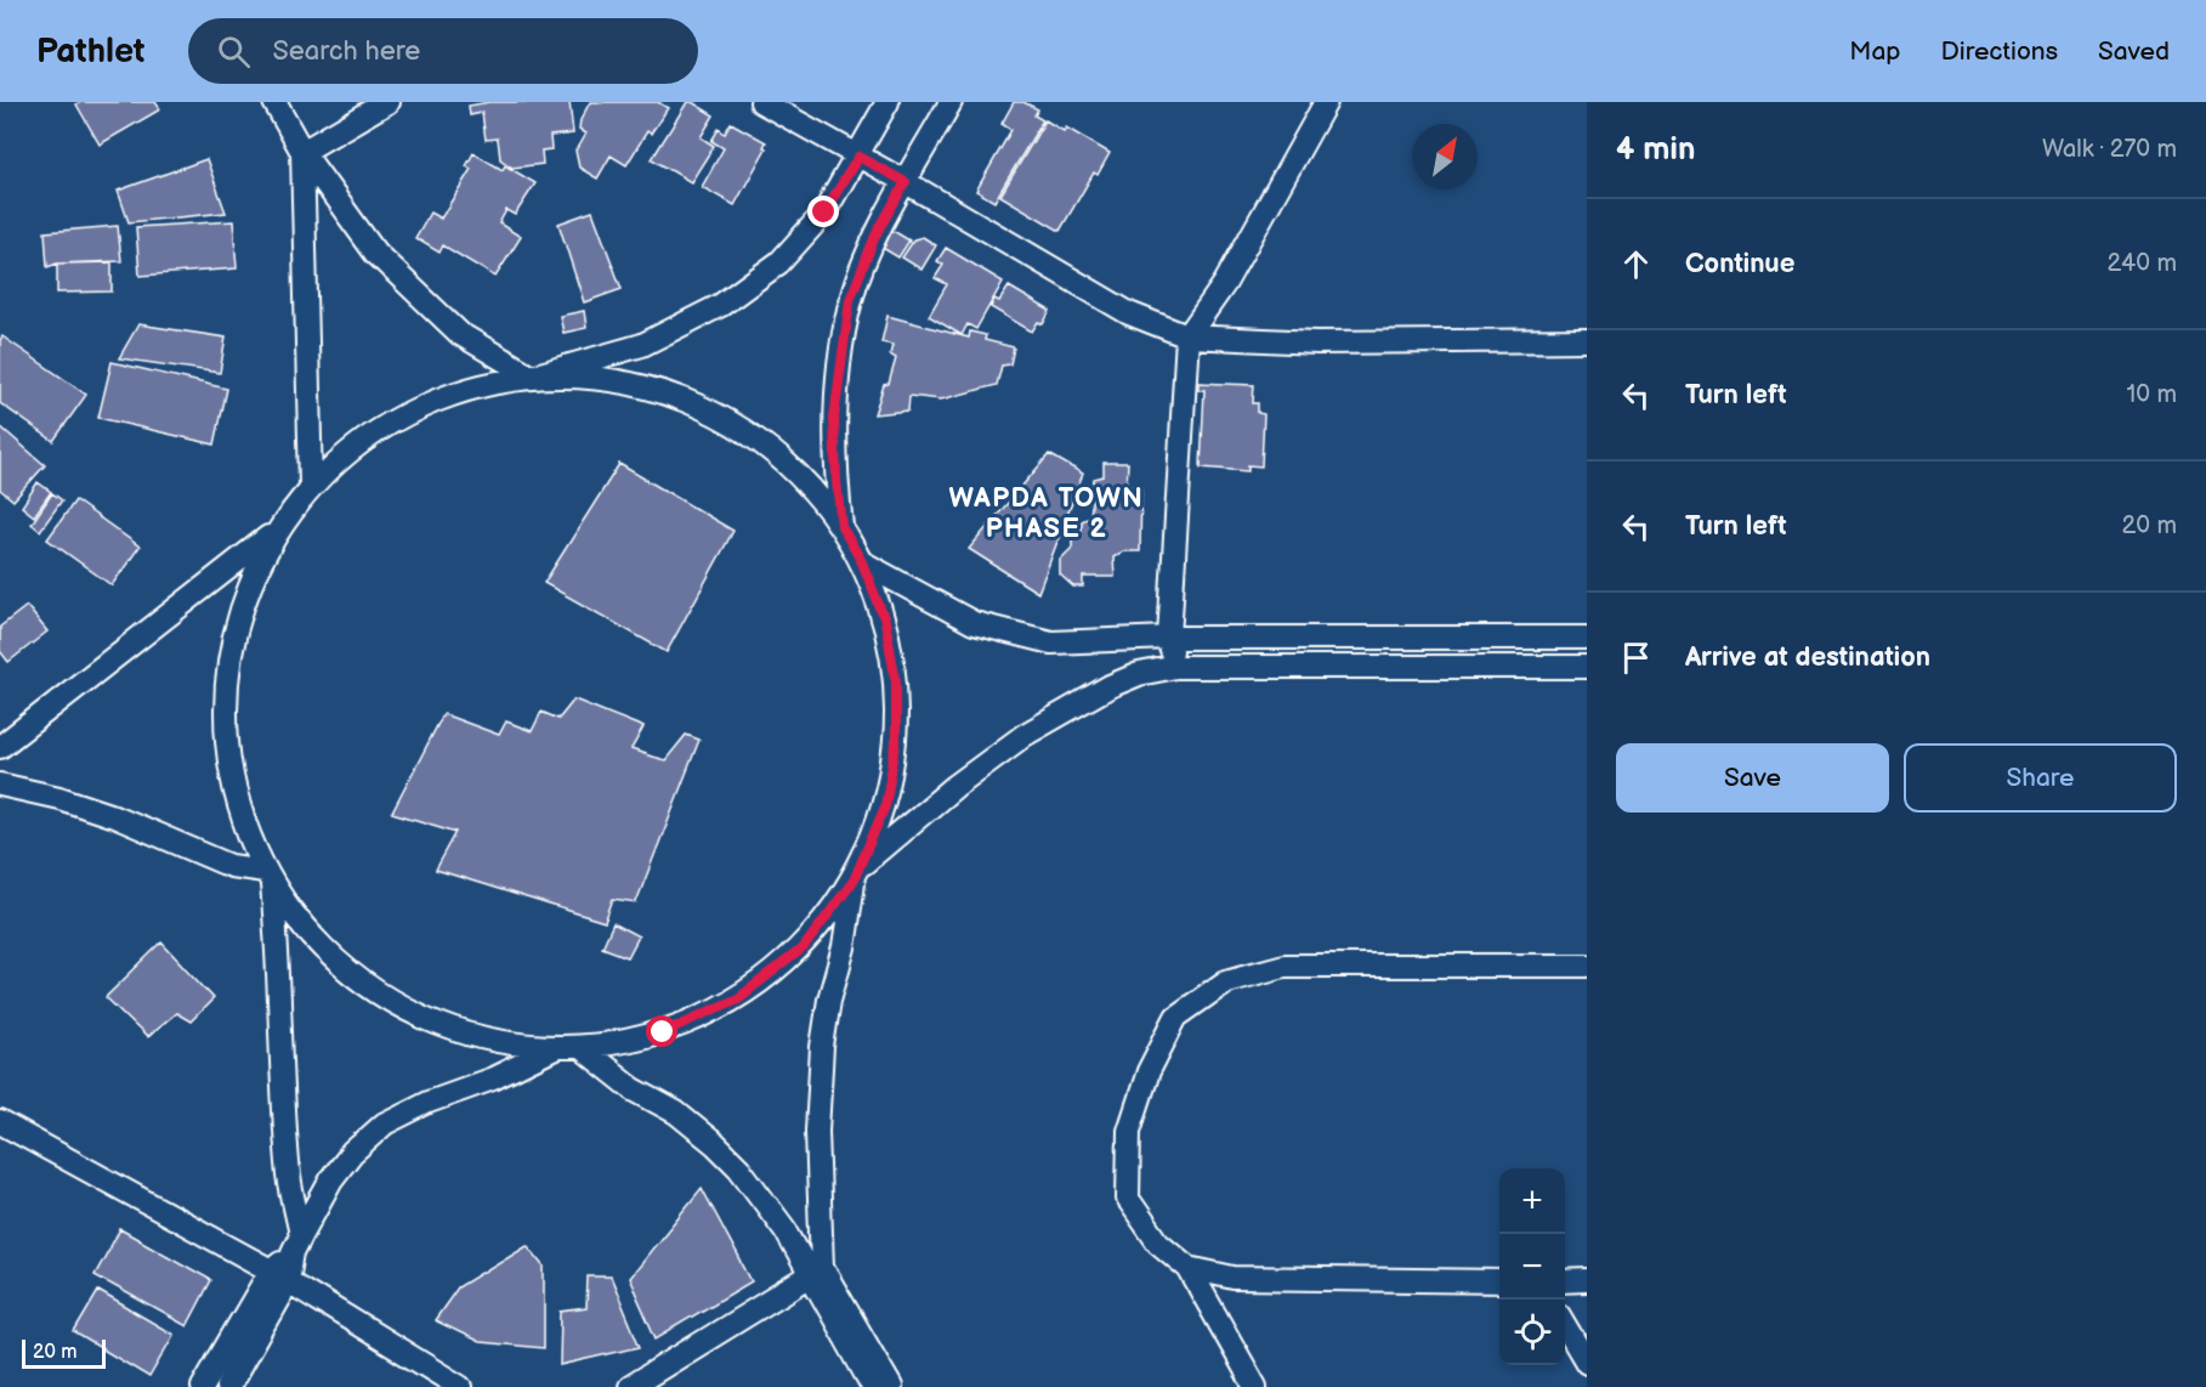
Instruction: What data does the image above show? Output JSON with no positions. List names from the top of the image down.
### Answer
{
  "districts": ["WAPDA TOWN PHASE 2"],
  "scale_bar": "20 m",
  "north": "top right",
  "page": {
    "header": "Pathlet",
    "search": "Search here",
    "nav": ["Map", "Directions", "Saved"],
    "heading": ["4 min", "Walk · 270 m"],
    "list": [
      ["Continue", "240 m"],
      ["Turn left", "10 m"],
      ["Turn left", "20 m"],
      "Arrive at destination"
    ],
    "buttons": ["Save", "Share"],
    "map_buttons": ["+", "−"],
    "scale": "20 m"
  }
}
